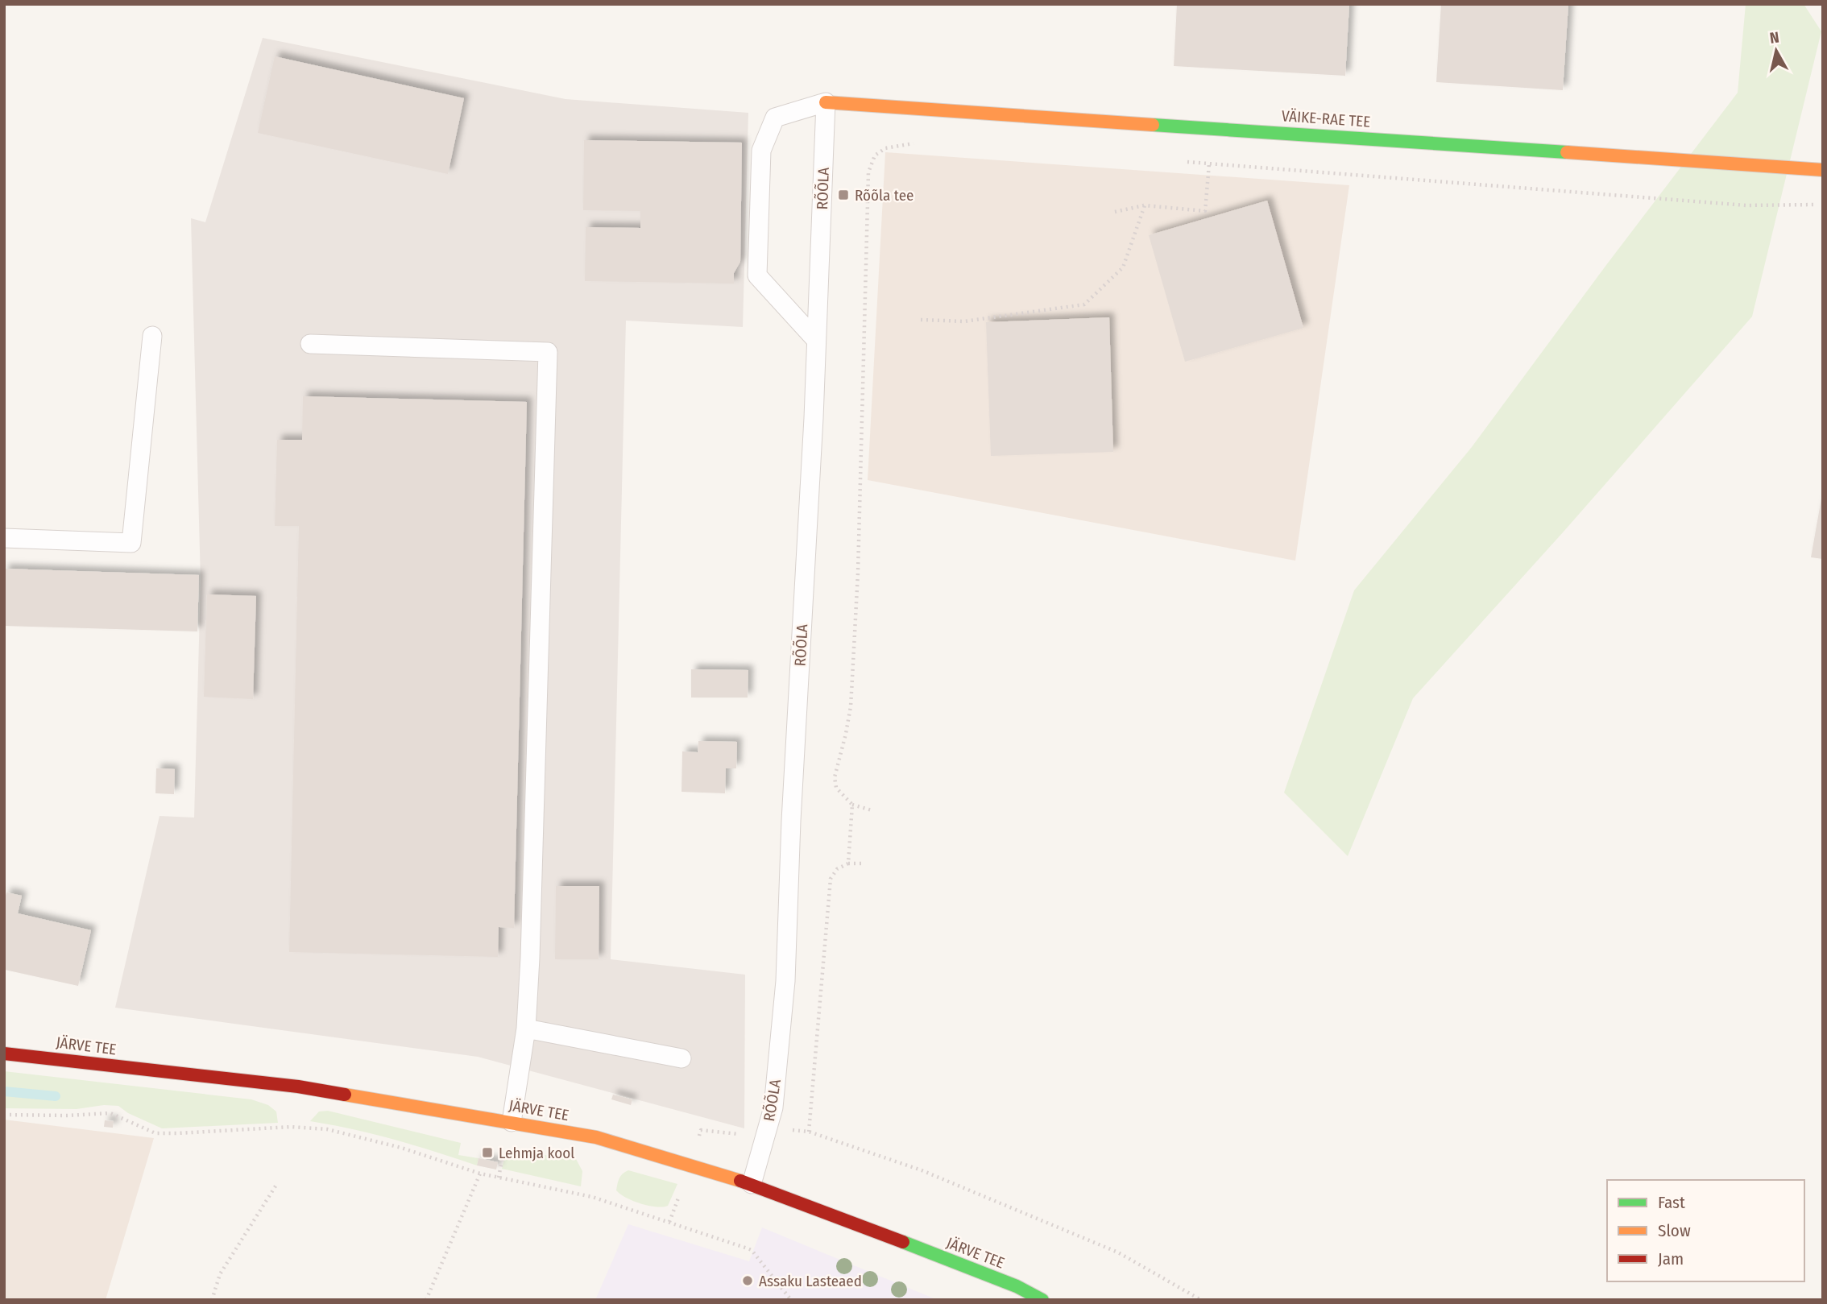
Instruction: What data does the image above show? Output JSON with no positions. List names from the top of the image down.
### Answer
{
  "streets": {
    "street": ["VÄIKE-RAE TEE", "JÄRVE TEE"],
    "lane": ["RÕÕLA"]
  },
  "crossings": [
    ["VÄIKE-RAE TEE", "RÕÕLA"],
    ["RÕÕLA", "JÄRVE TEE"]
  ],
  "places": {
    "transit": ["Rõõla tee", "Lehmja kool"],
    "other": ["Assaku Lasteaed"]
  },
  "legend": ["Fast", "Slow", "Jam"],
  "north": "top"
}
